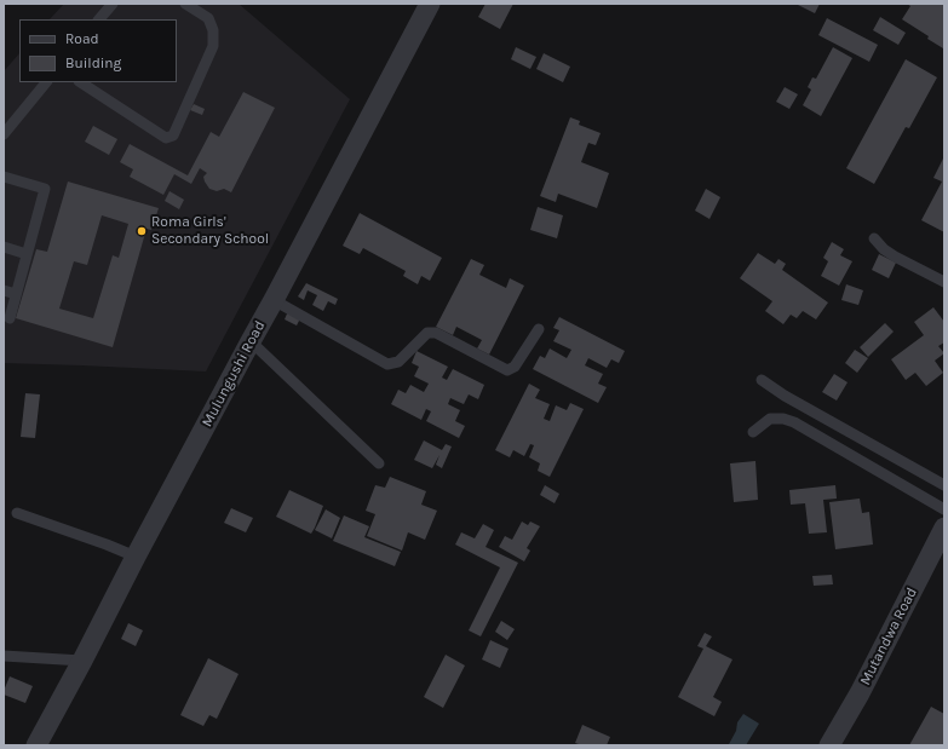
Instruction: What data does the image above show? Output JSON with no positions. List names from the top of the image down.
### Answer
{
  "streets": {
    "street": ["Mulungushi Road", "Mutandwa Road"]
  },
  "places": ["Roma Girls' Secondary School"],
  "legend": ["Road", "Building"]
}
